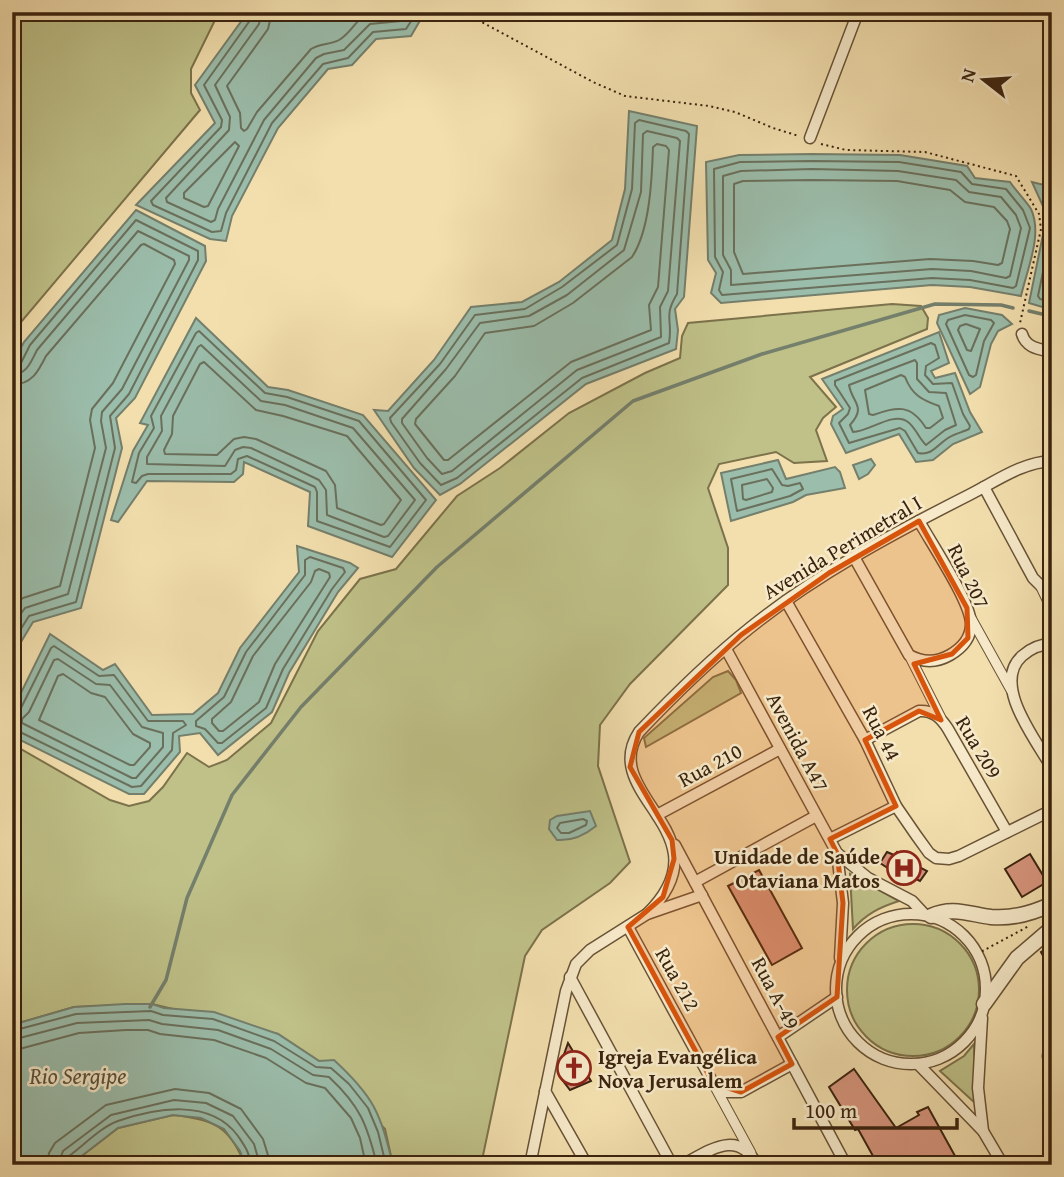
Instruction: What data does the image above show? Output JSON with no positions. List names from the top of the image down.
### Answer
{
  "streets": {
    "street": [
      "Avenida Perimetral I",
      "Rua 207",
      "Rua 44",
      "Avenida A47",
      "Rua 209",
      "Rua 210",
      "Rua 212",
      "Rua A-49"
    ]
  },
  "crossings": [
    ["Avenida Perimetral I", "Rua 207"],
    ["Avenida Perimetral I", "Rua 44"],
    ["Avenida Perimetral I", "Avenida A47"],
    ["Avenida Perimetral I", "Rua 210"],
    ["Avenida Perimetral I", "Rua A-49"],
    ["Rua 44", "Rua 209"],
    ["Avenida A47", "Rua 210"]
  ],
  "water": ["Rio Sergipe"],
  "places": {
    "hospital": ["Unidade de Saúde Otaviana Matos"],
    "church": ["Igreja Evangélica Nova Jerusalem"]
  },
  "scale_bar": "100 m",
  "north": "left"
}
